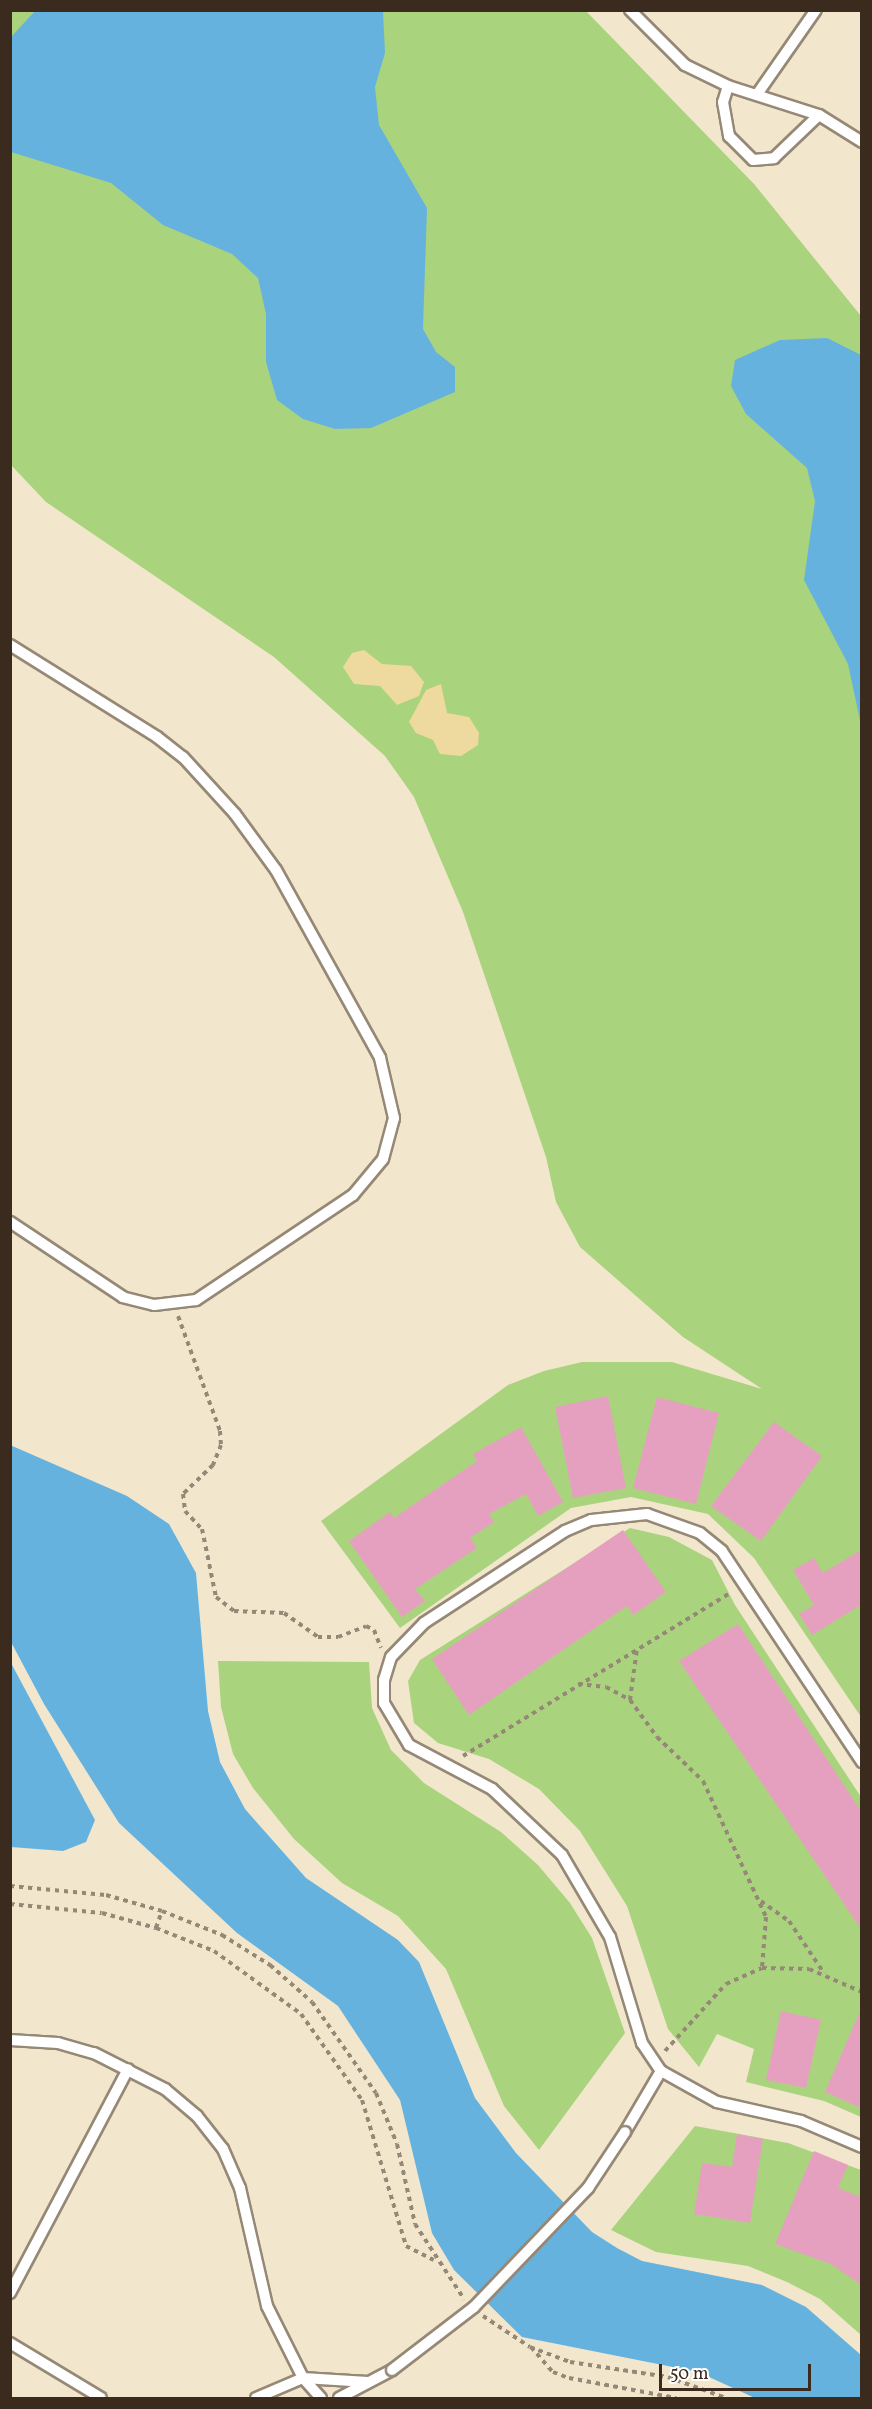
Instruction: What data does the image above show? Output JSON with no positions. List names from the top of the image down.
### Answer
{
  "scale_bar": "50 m"
}
